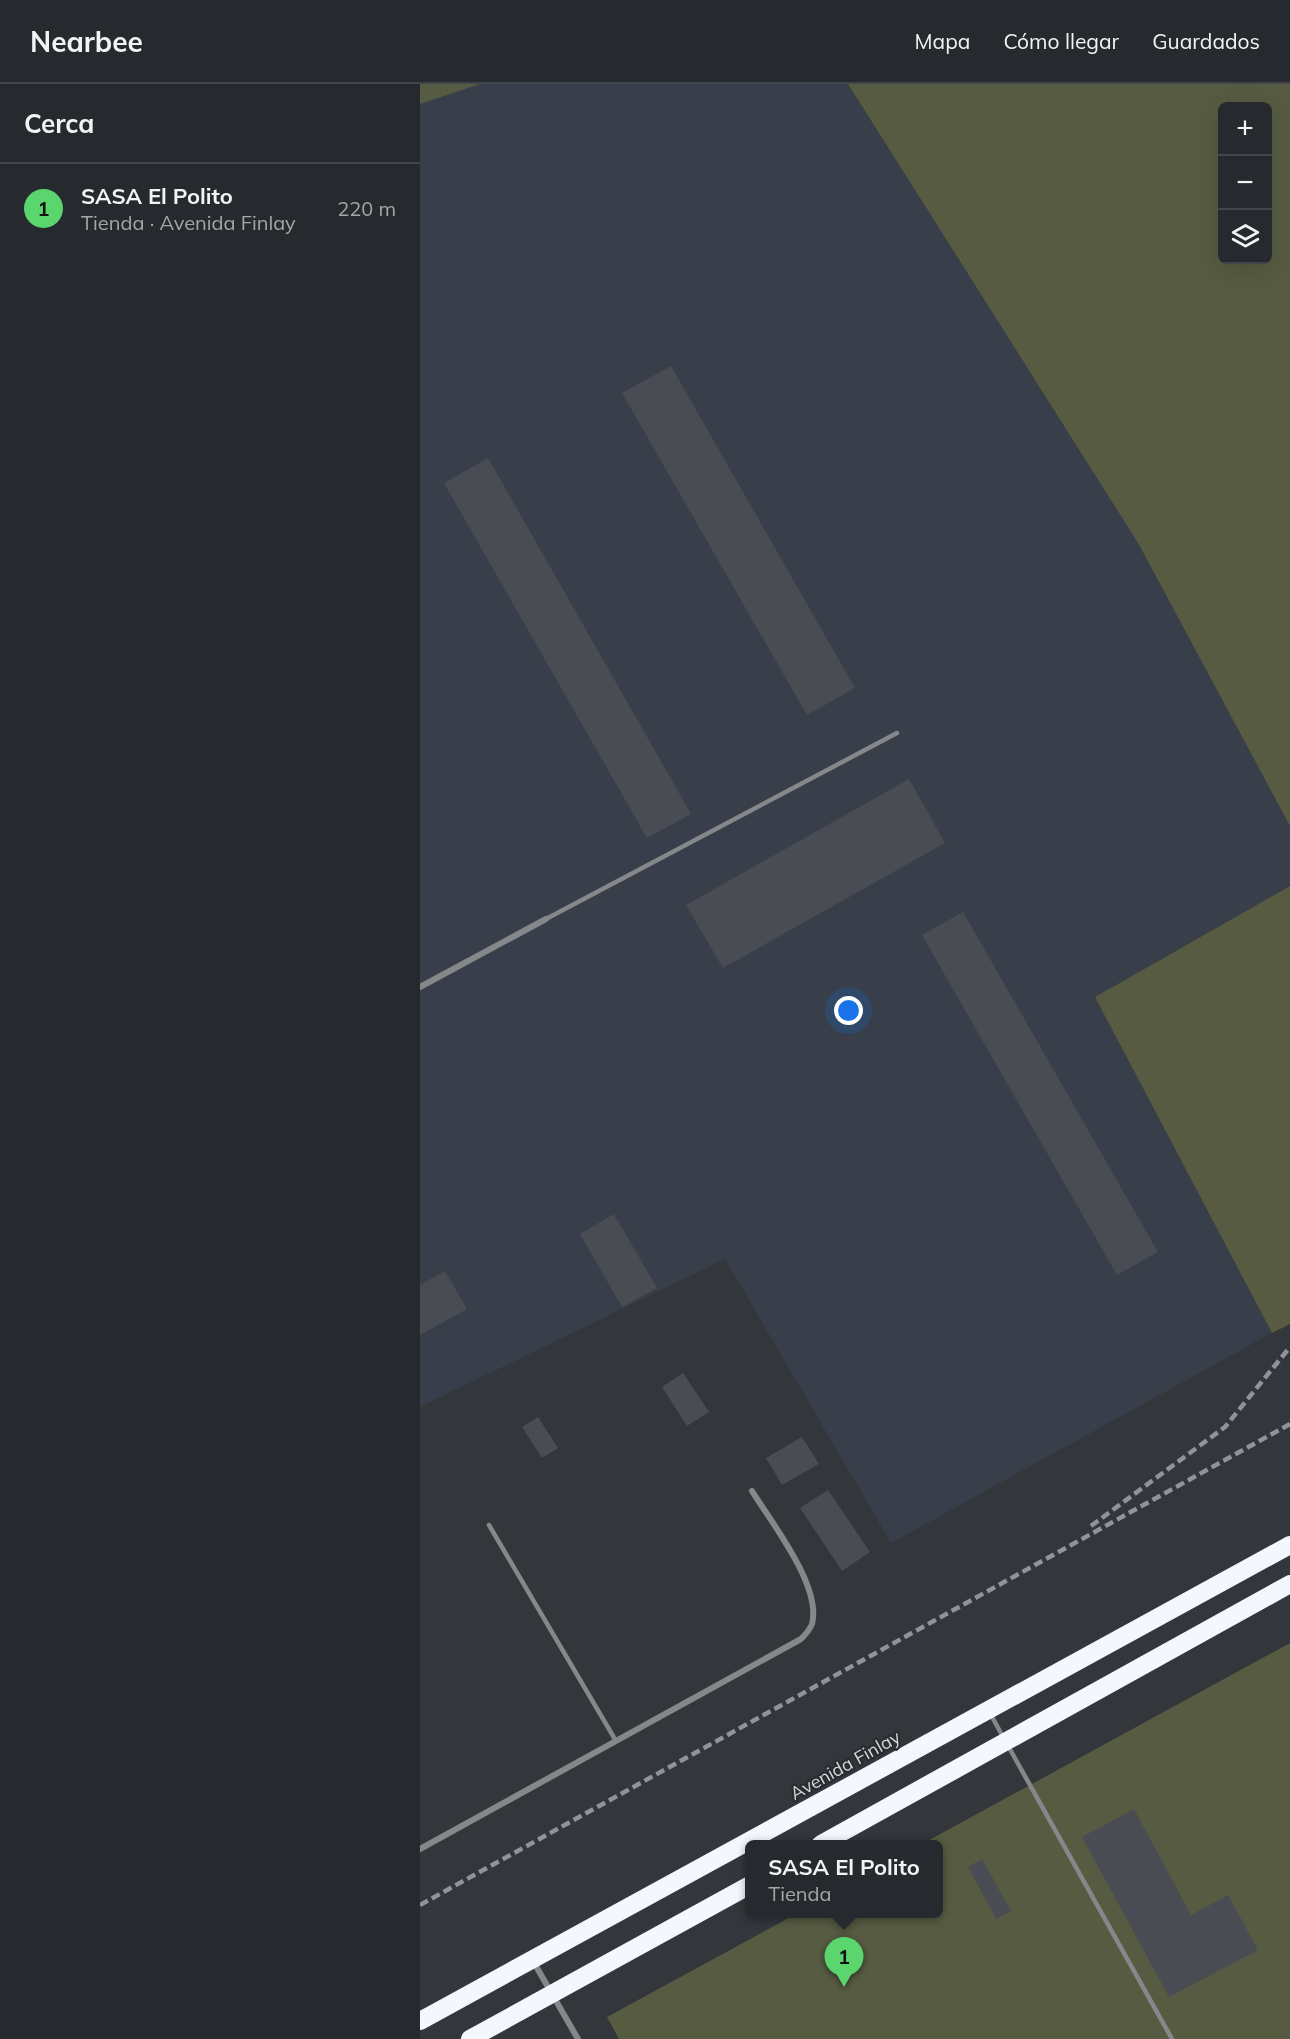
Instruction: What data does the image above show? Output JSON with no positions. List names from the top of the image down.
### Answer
{
  "streets": {
    "highway": ["Avenida Finlay"]
  },
  "page": {
    "header": "Nearbee",
    "nav": ["Mapa", "Cómo llegar", "Guardados"],
    "heading": "Cerca",
    "map_buttons": ["+", "−"],
    "list": [
      {
        "mark": "1",
        "name": "SASA El Polito",
        "note": "Tienda · Avenida Finlay",
        "value": "220 m"
      }
    ],
    "popup": ["SASA El Polito", "Tienda"],
    "pins": "1"
  }
}
